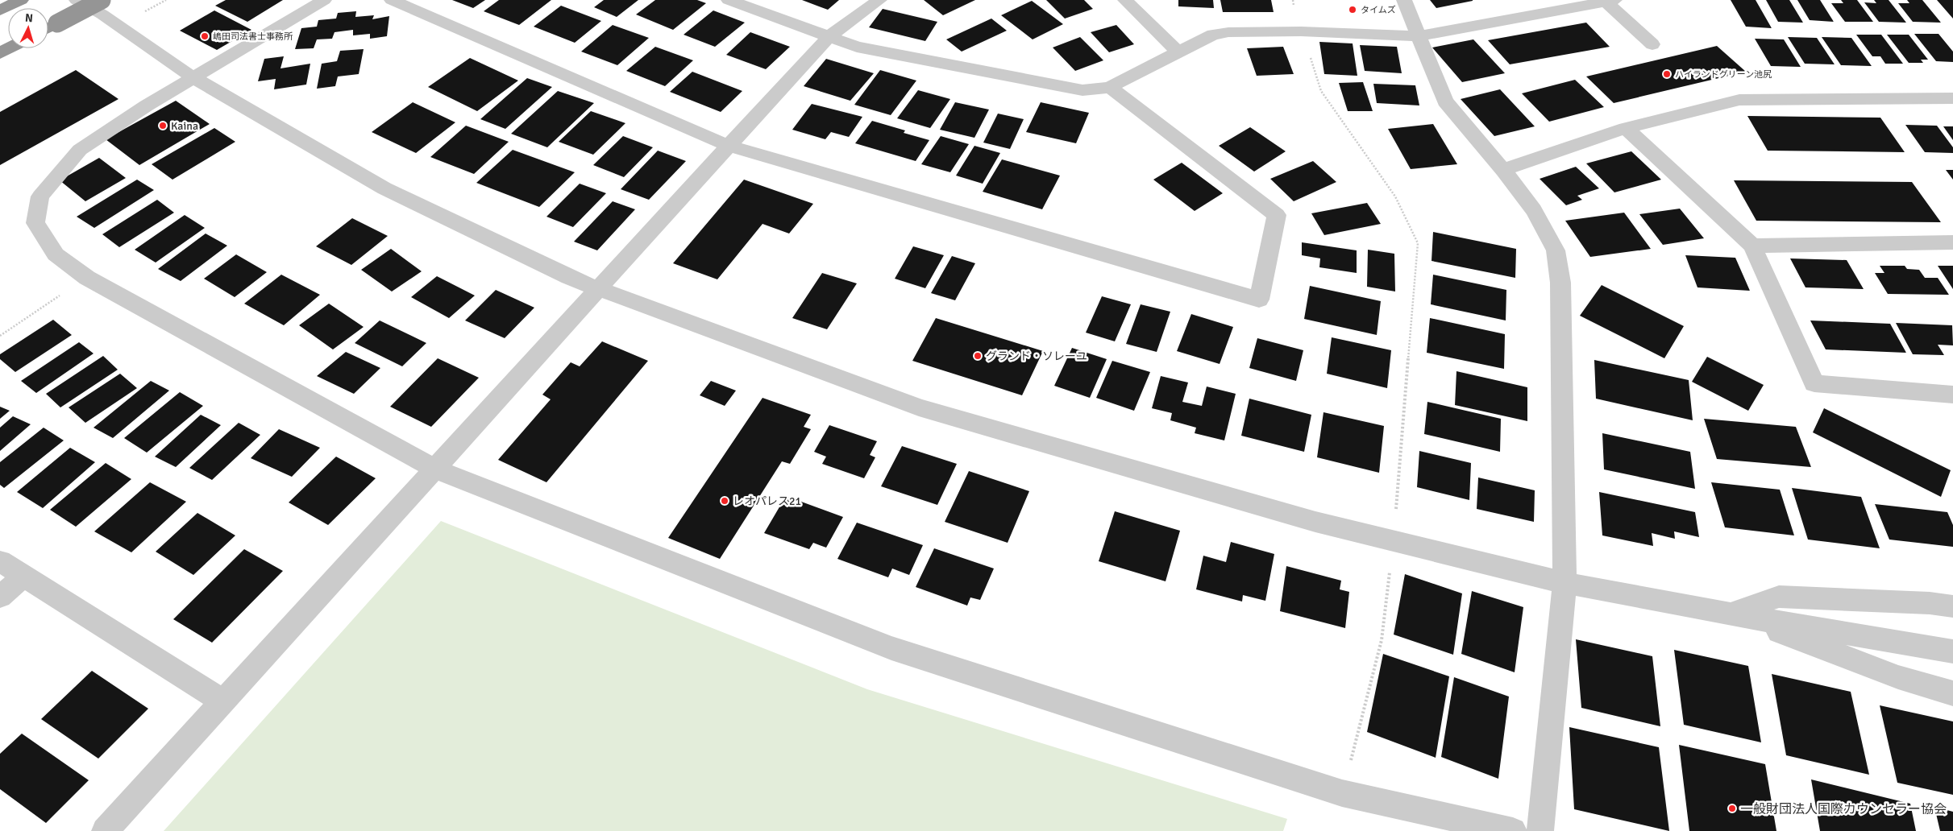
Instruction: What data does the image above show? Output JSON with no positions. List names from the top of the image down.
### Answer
{
  "places": [
    "タイムズ",
    "嶋田司法書士事務所",
    "ハイランドグリーン池尻",
    "Kaina",
    "グランド・ソレーユ",
    "レオパレス21",
    "一般財団法人国際カウンセラー協会"
  ],
  "north": "top"
}
